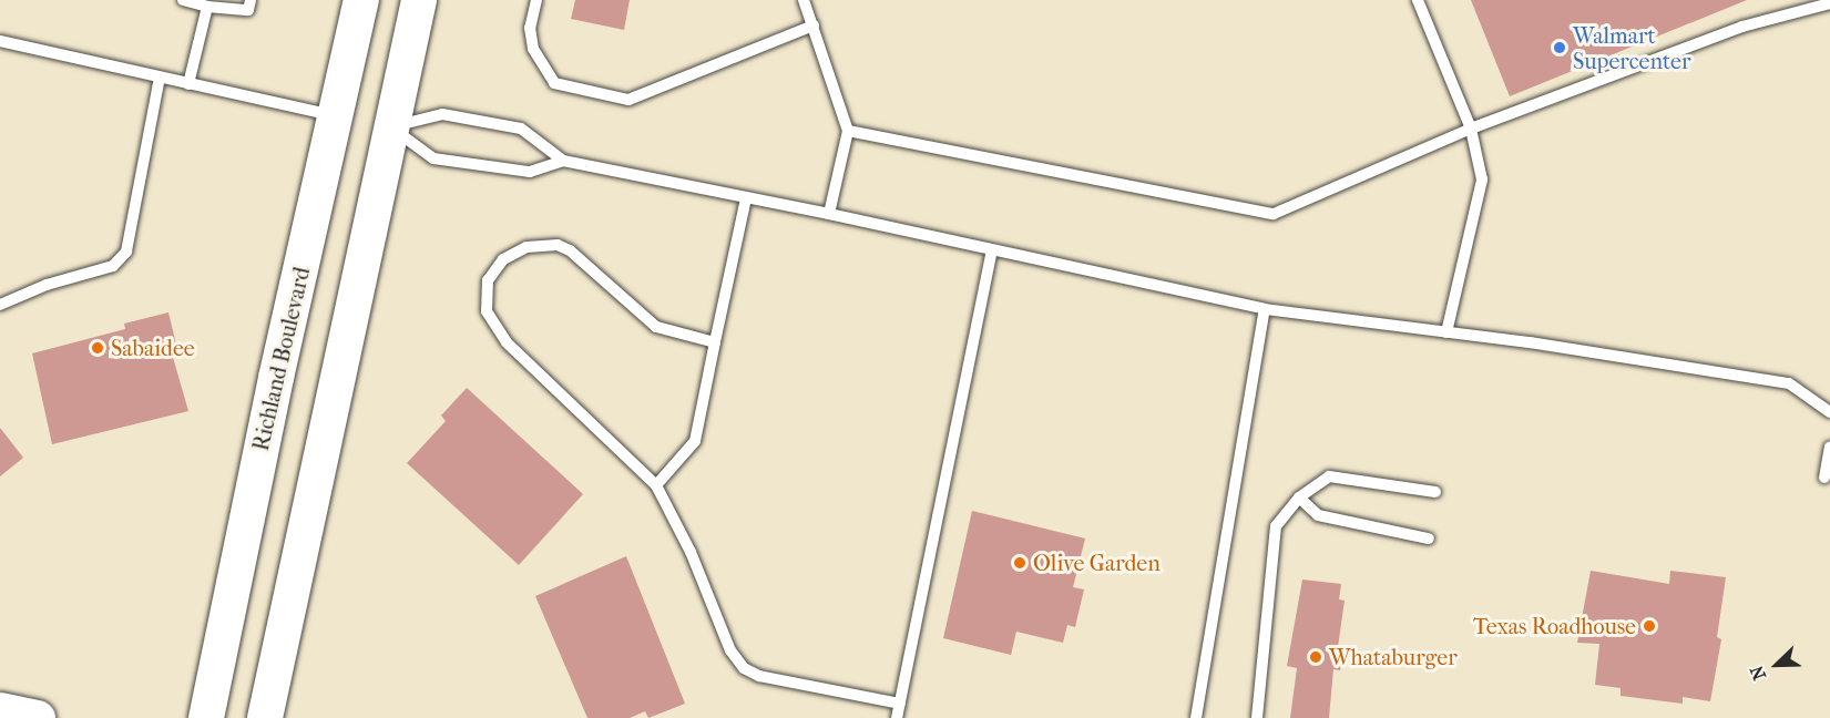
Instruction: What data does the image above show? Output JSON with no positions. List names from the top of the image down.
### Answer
{
  "streets": {
    "street": ["Richland Boulevard"]
  },
  "places": [
    "Walmart Supercenter",
    "Sabaidee",
    "Olive Garden",
    "Texas Roadhouse",
    "Whataburger"
  ],
  "north": "bottom left"
}
